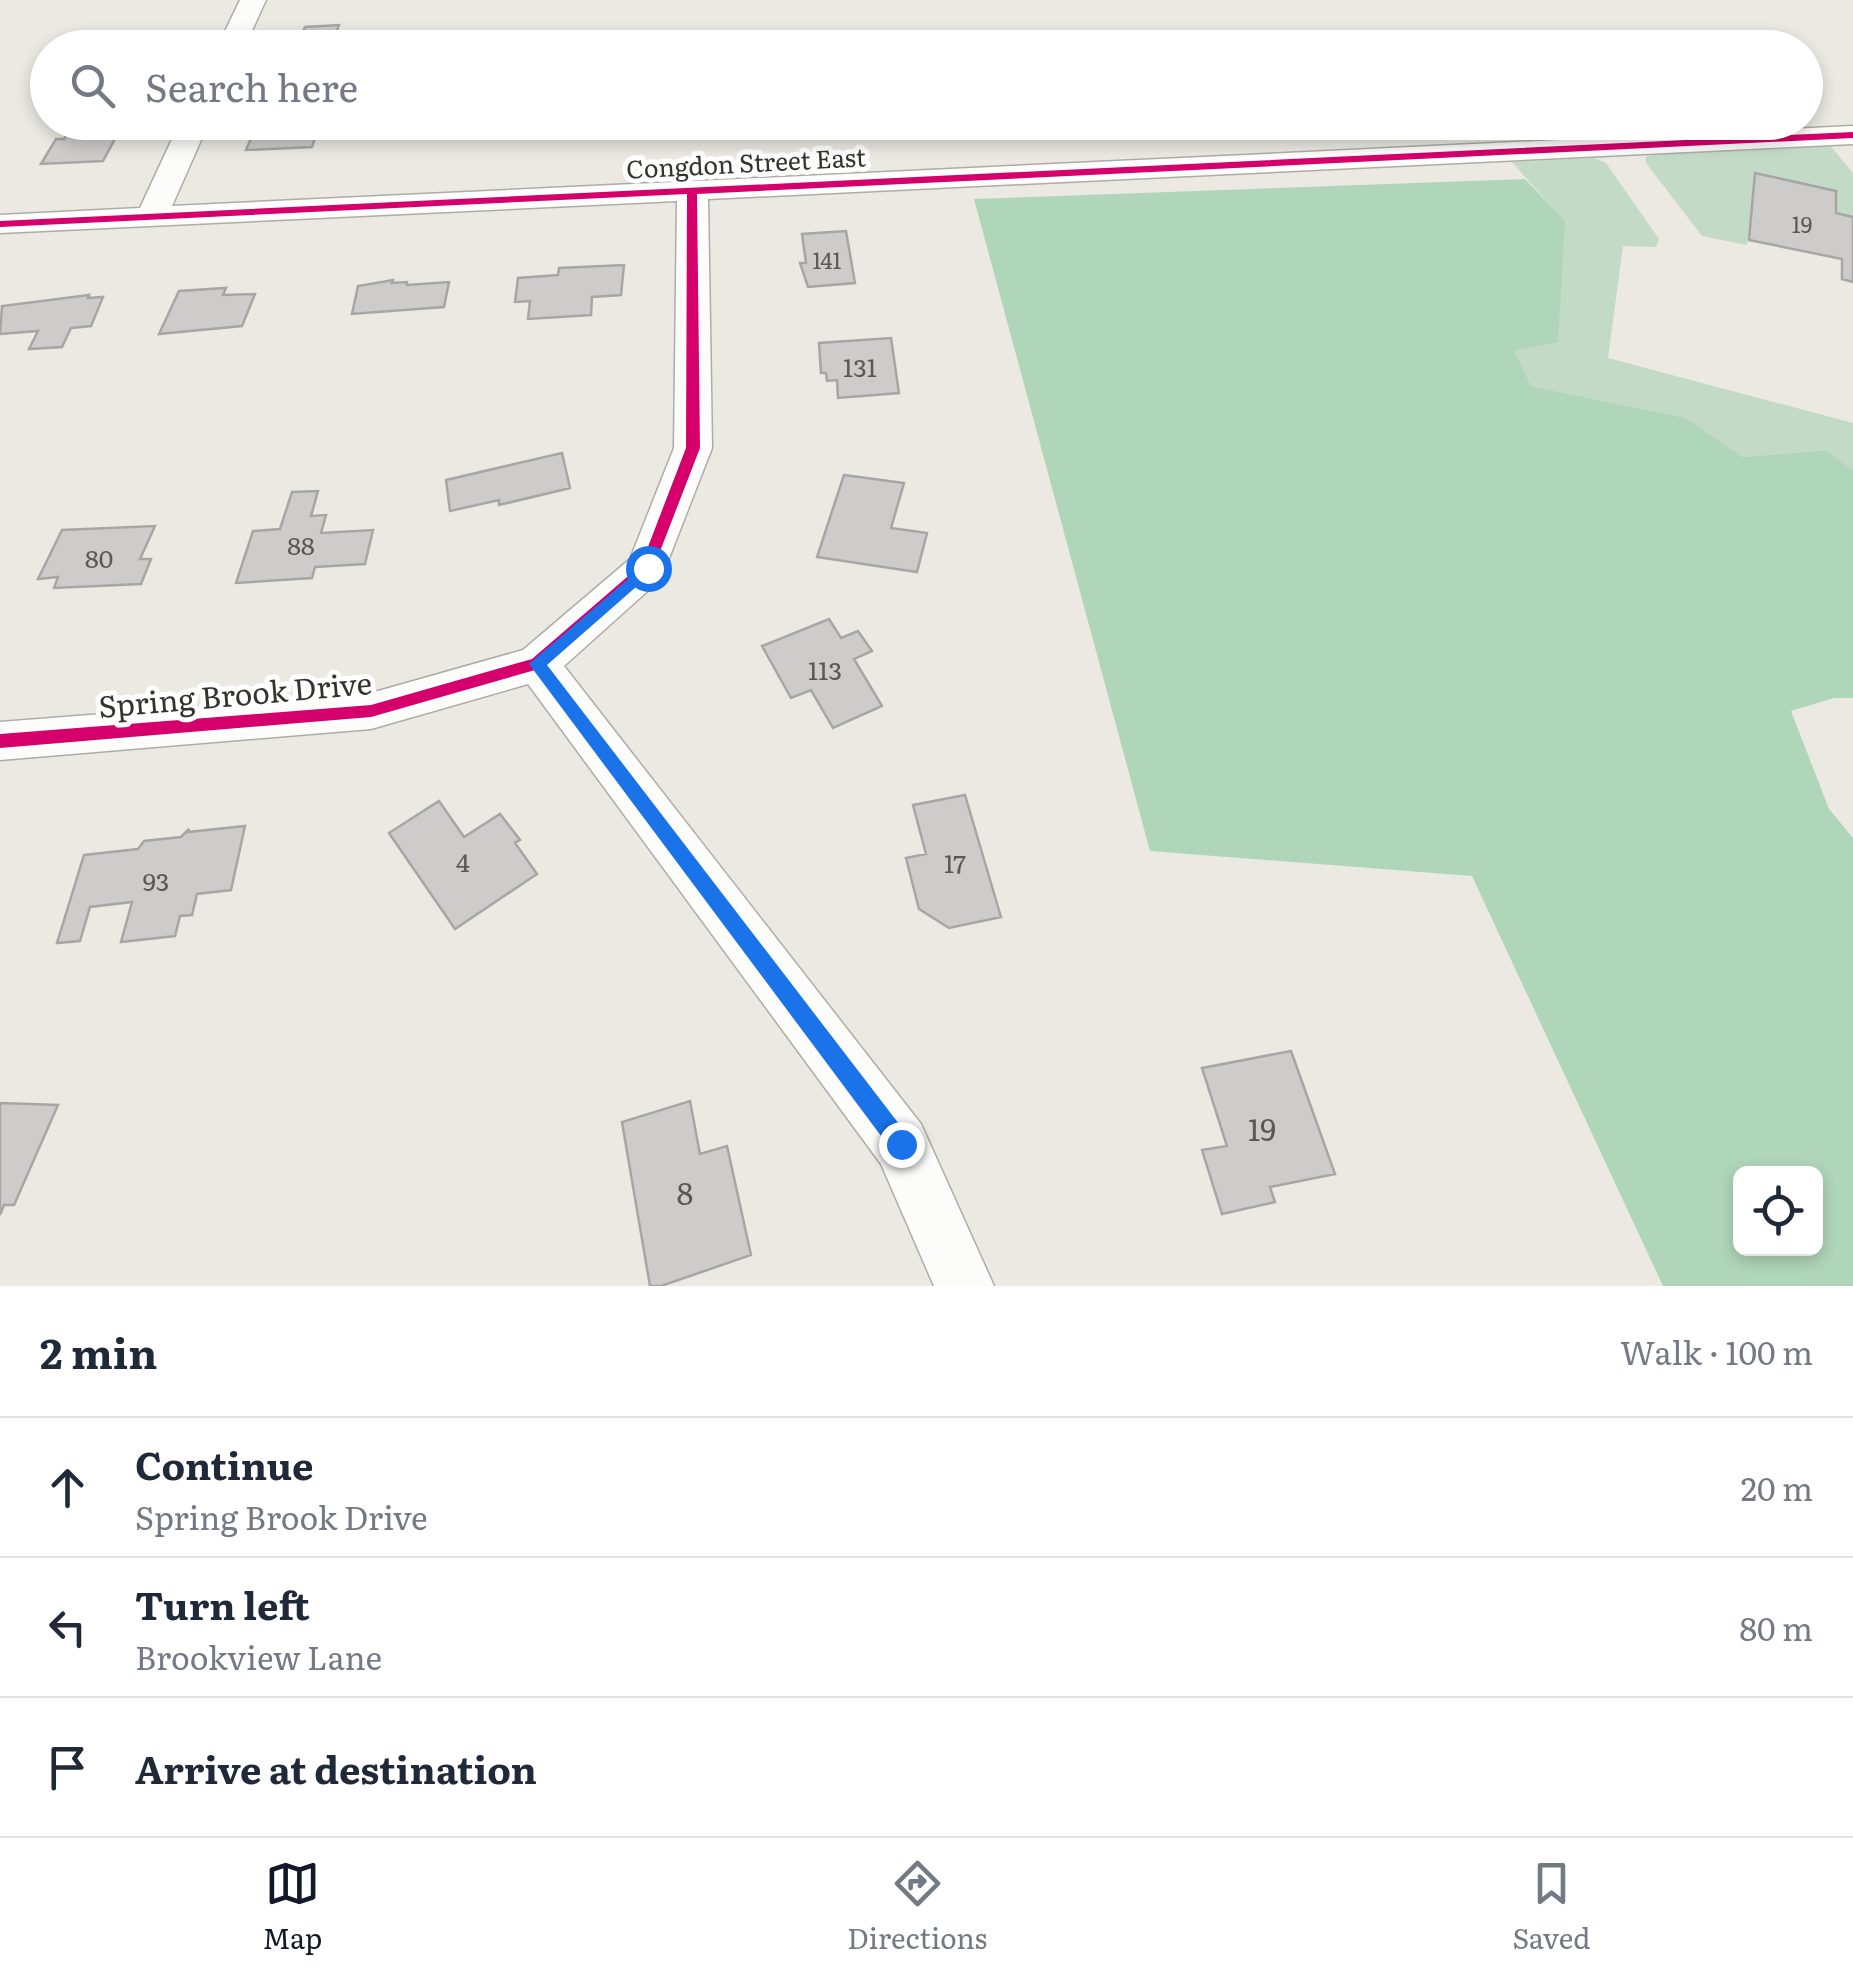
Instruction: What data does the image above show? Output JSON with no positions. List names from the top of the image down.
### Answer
{
  "streets": {
    "street": ["Congdon Street East", "Spring Brook Drive"]
  },
  "crossings": [
    ["Congdon Street East", "Spring Brook Drive"]
  ],
  "house_numbers": [
    "19",
    "141",
    "131",
    "88",
    "80",
    "113",
    "4",
    "17",
    "93",
    "19",
    "8"
  ],
  "page": {
    "search": "Search here",
    "heading": ["2 min", "Walk · 100 m"],
    "list": [
      ["Continue", "Spring Brook Drive", "20 m"],
      ["Turn left", "Brookview Lane", "80 m"],
      "Arrive at destination"
    ],
    "nav": ["Map", "Directions", "Saved"]
  }
}
